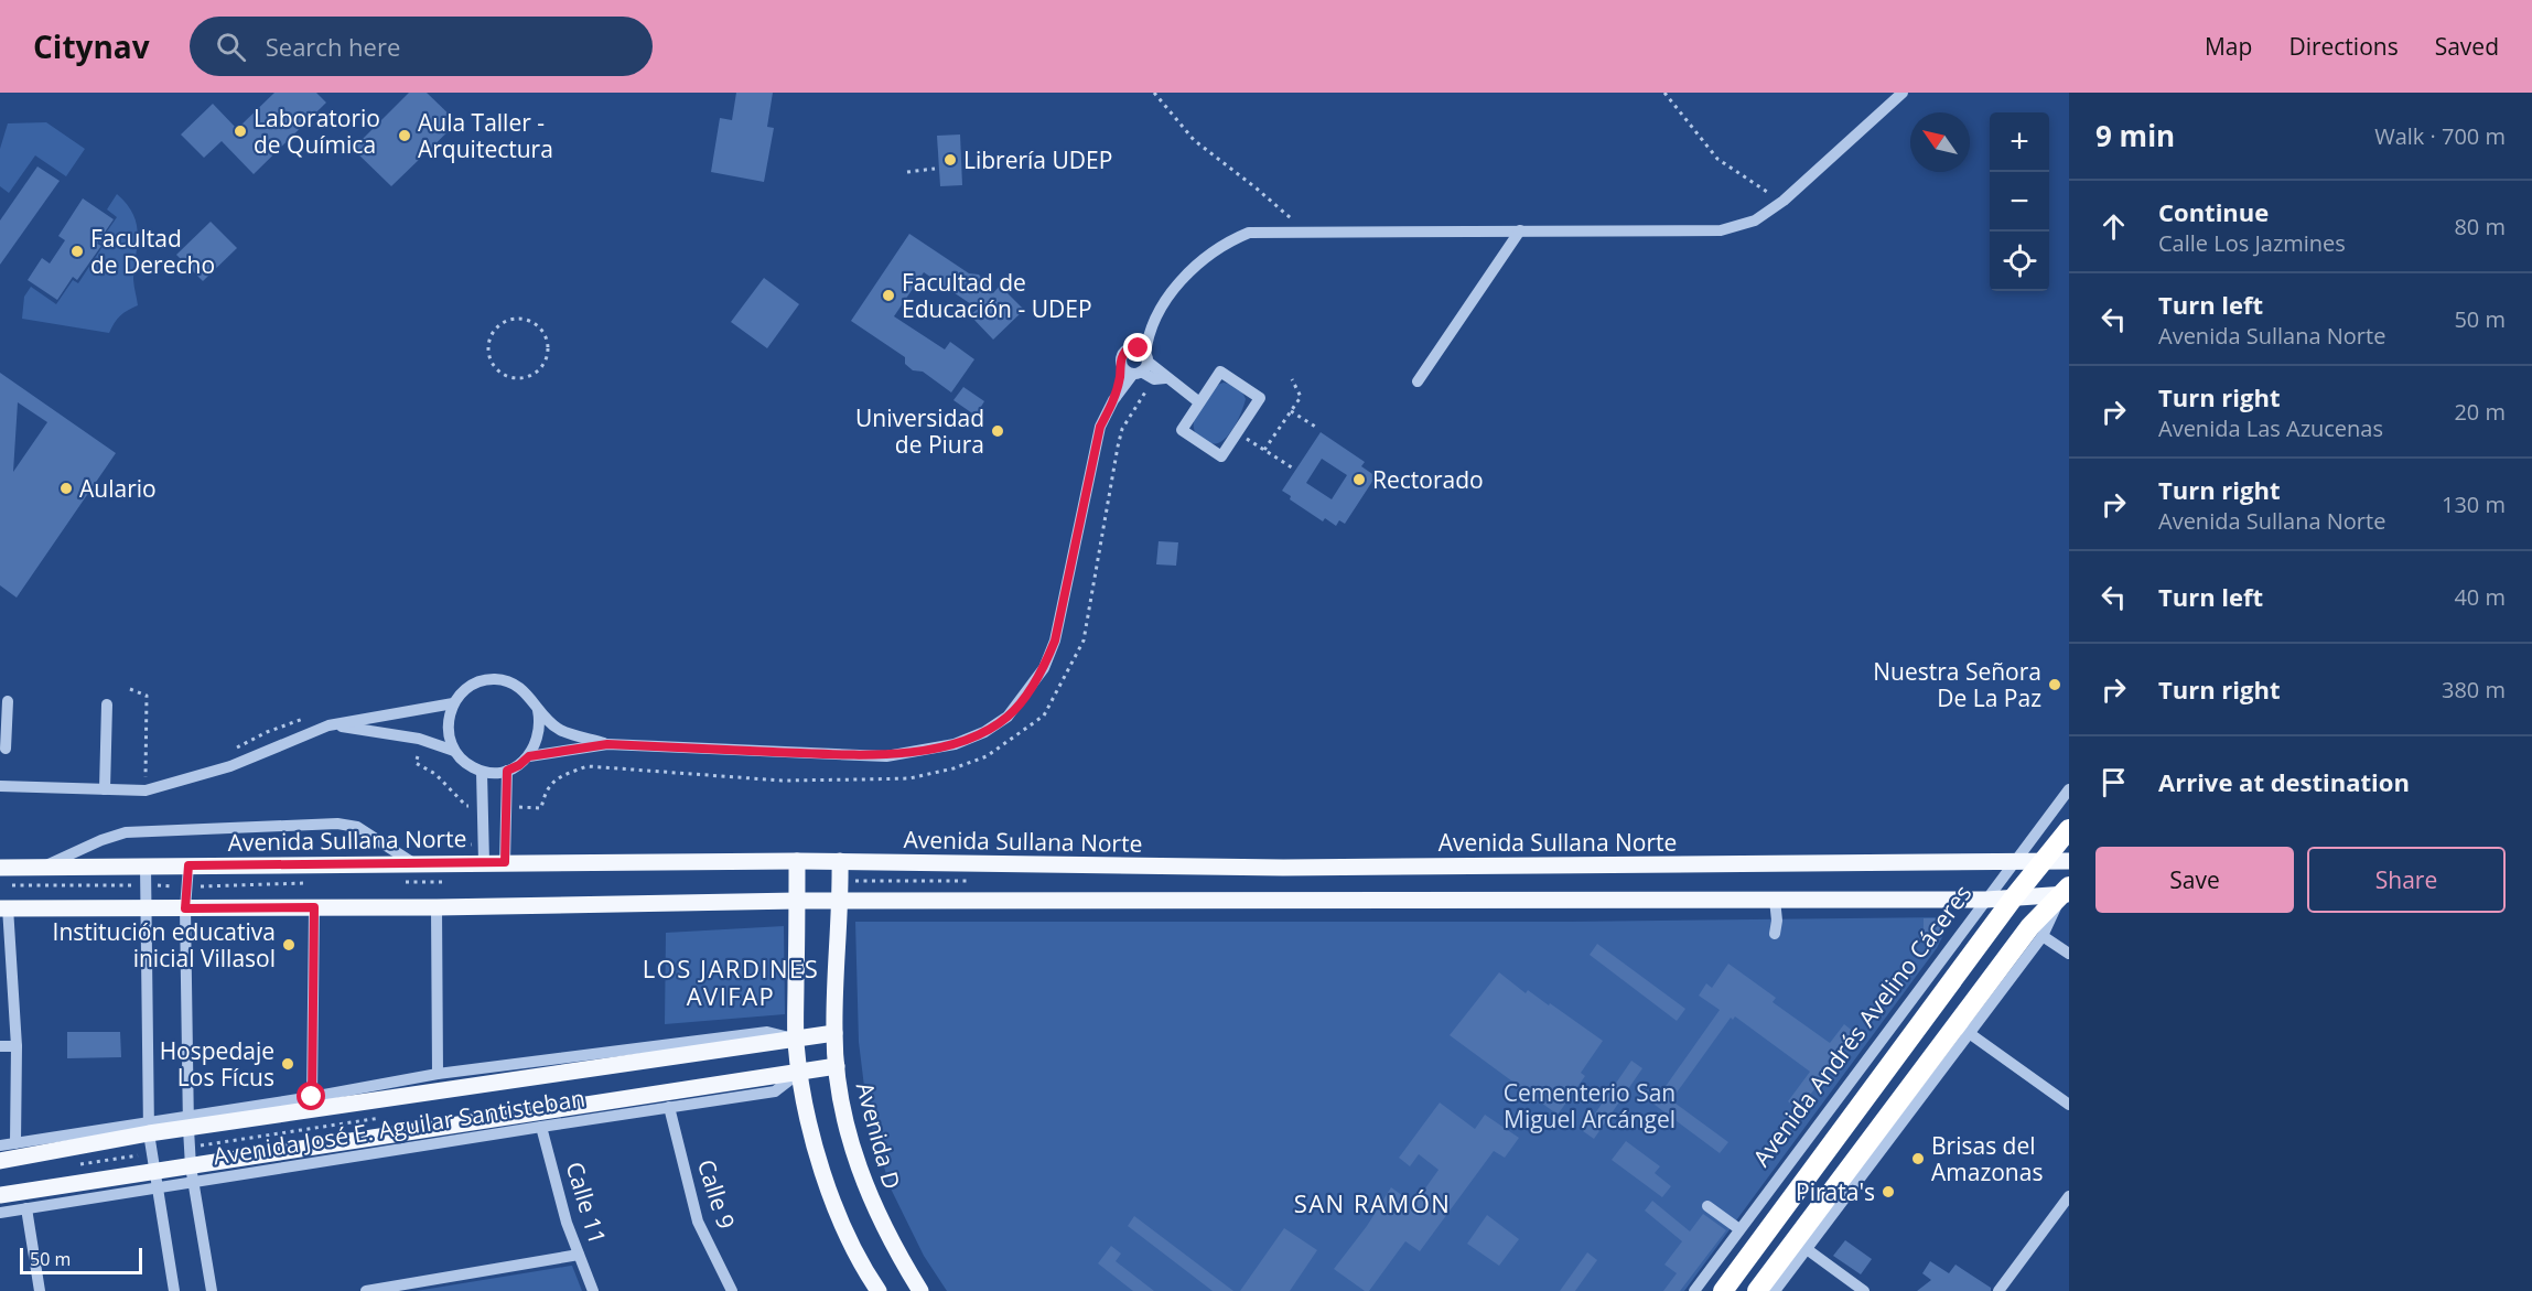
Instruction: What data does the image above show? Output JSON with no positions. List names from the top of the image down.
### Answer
{
  "streets": {
    "highway": ["Avenida Andrés Avelino Cáceres"],
    "main road": ["Avenida Sullana Norte", "Avenida José E. Aguilar Santisteban", "Avenida D"],
    "street": ["Calle 9", "Calle 11"]
  },
  "crossings": [
    ["Avenida Sullana Norte", "Avenida Andrés Avelino Cáceres"],
    ["Avenida Sullana Norte", "Avenida D"],
    ["Avenida José E. Aguilar Santisteban", "Avenida D"],
    ["Avenida José E. Aguilar Santisteban", "Calle 9"],
    ["Avenida José E. Aguilar Santisteban", "Calle 11"]
  ],
  "districts": ["LOS JARDINES AVIFAP", "SAN RAMÓN"],
  "parks": ["Cementerio San Miguel Arcángel"],
  "places": [
    "Laboratorio de Química",
    "Aula Taller - Arquitectura",
    "Librería UDEP",
    "Facultad de Derecho",
    "Facultad de Educación - UDEP",
    "Universidad de Piura",
    "Rectorado",
    "Aulario",
    "Nuestra Señora De La Paz",
    "Institución educativa inicial Villasol",
    "Hospedaje Los Fícus",
    "Brisas del Amazonas",
    "Pirata's"
  ],
  "scale_bar": "50 m",
  "north": "top left",
  "page": {
    "header": "Citynav",
    "search": "Search here",
    "nav": ["Map", "Directions", "Saved"],
    "heading": ["9 min", "Walk · 700 m"],
    "map_buttons": ["+", "−"],
    "list": [
      ["Continue", "Calle Los Jazmines", "80 m"],
      ["Turn left", "Avenida Sullana Norte", "50 m"],
      ["Turn right", "Avenida Las Azucenas", "20 m"],
      ["Turn right", "Avenida Sullana Norte", "130 m"],
      ["Turn left", "40 m"],
      ["Turn right", "380 m"],
      "Arrive at destination"
    ],
    "buttons": ["Save", "Share"],
    "scale": "50 m"
  }
}
